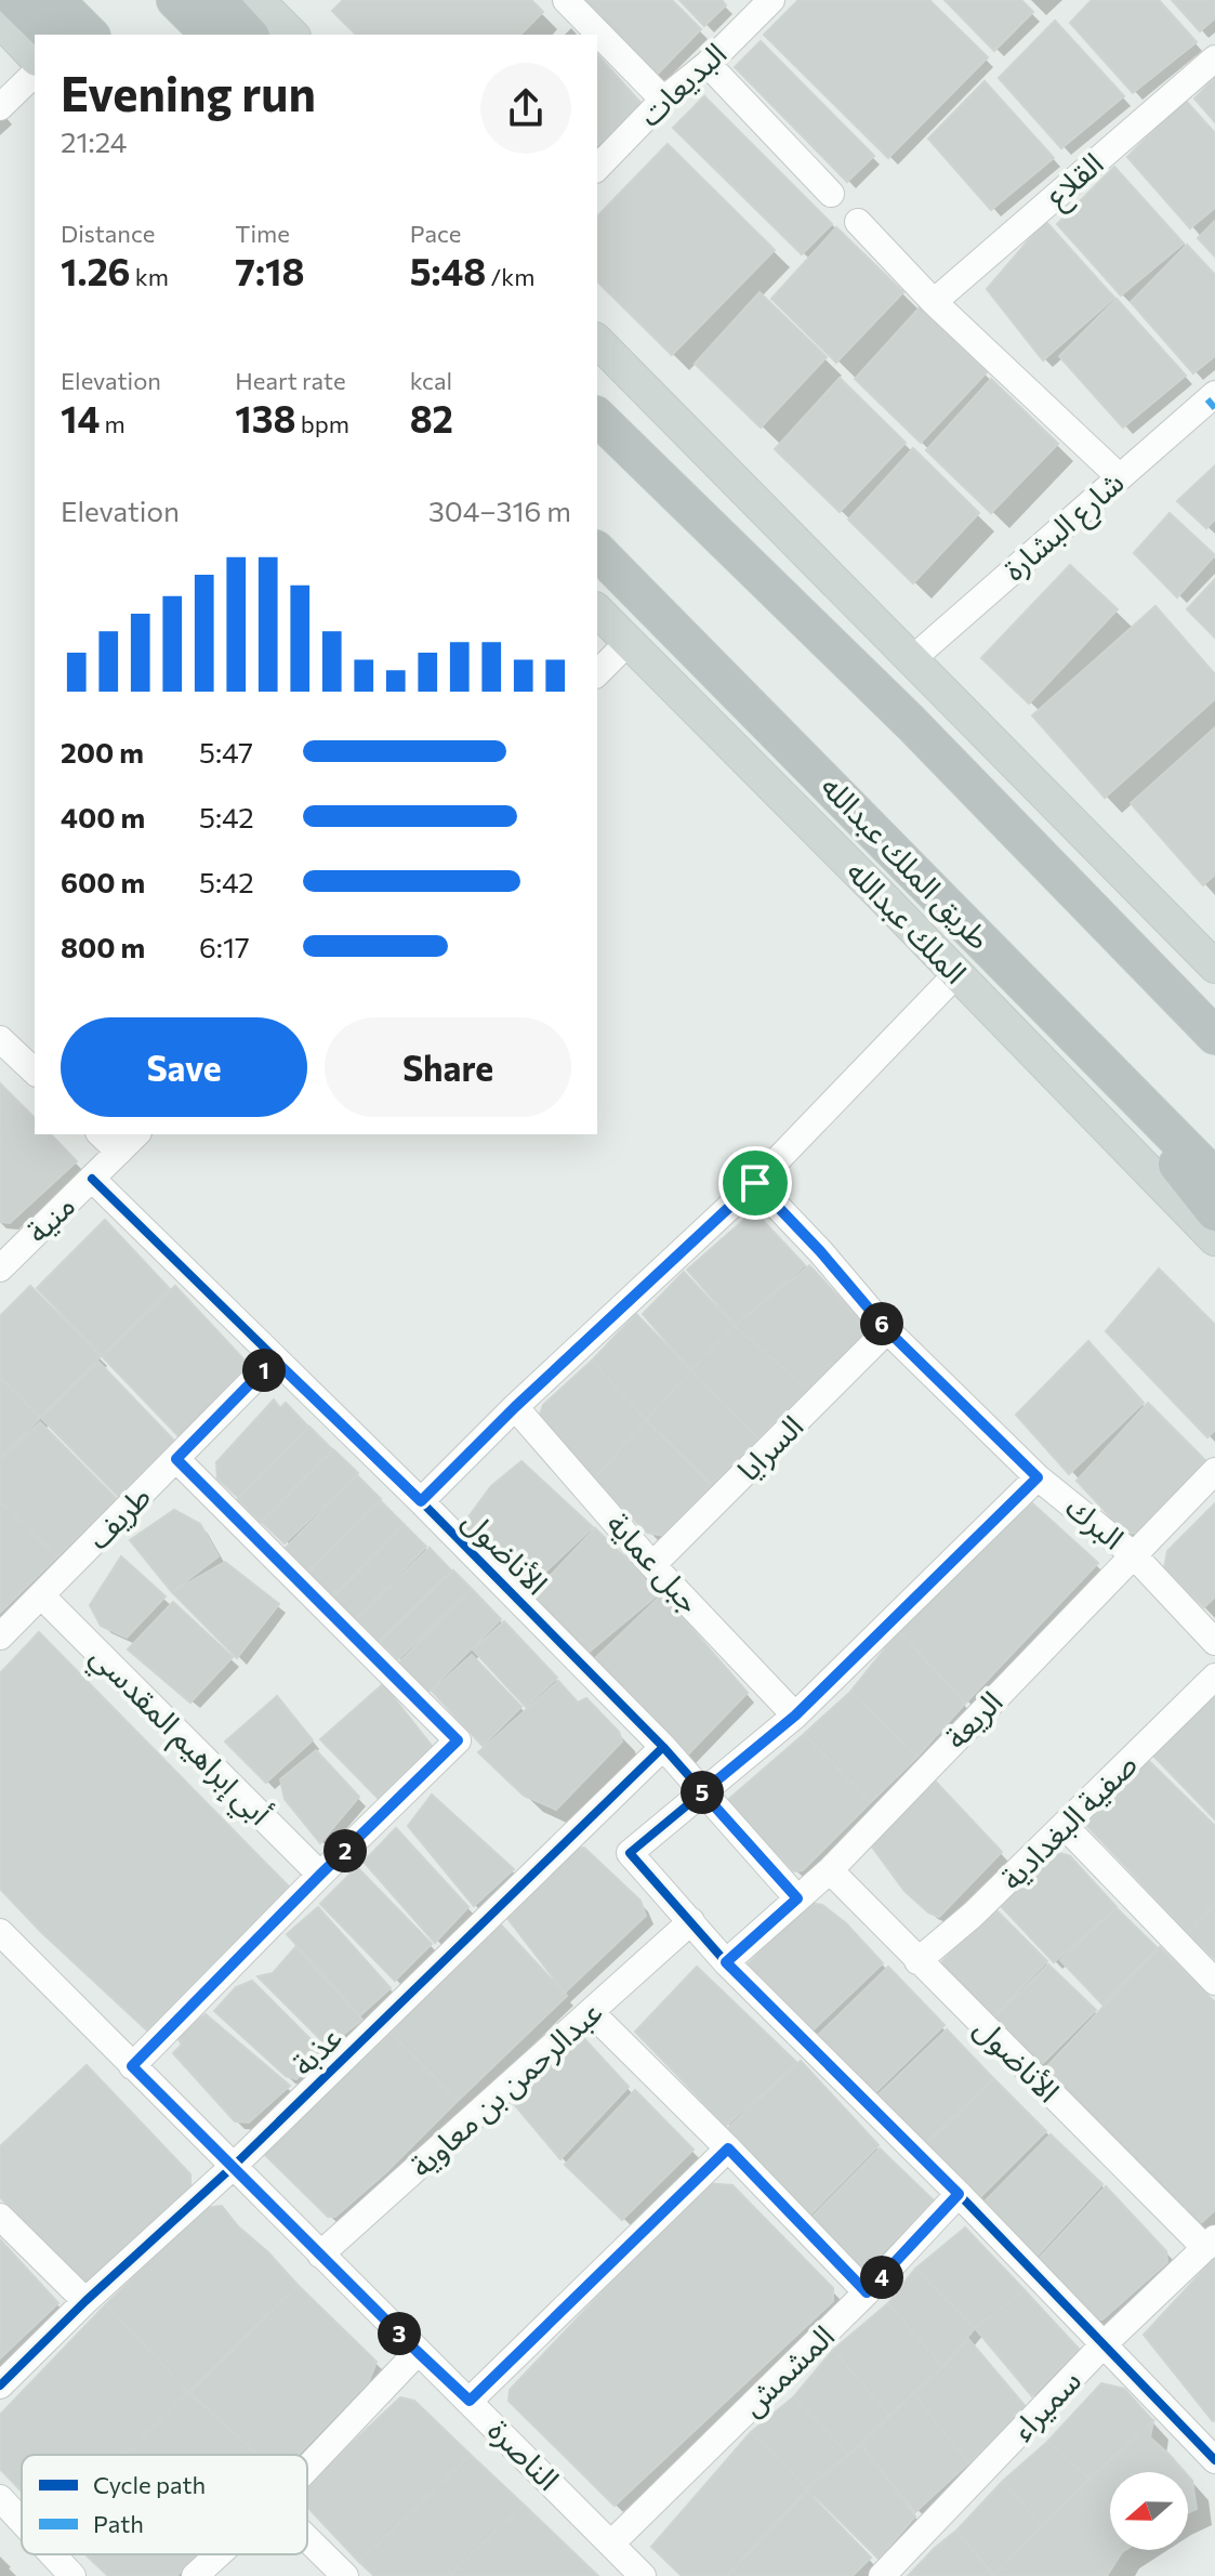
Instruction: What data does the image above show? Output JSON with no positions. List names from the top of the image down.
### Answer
{
  "streets": {
    "highway": ["طريق الملك عبدالله"],
    "main road": ["الملك عبدالله"],
    "street": [
      "البديعات",
      "القلاع",
      "شارع البشارة",
      "منية",
      "السرايا",
      "طريف",
      "البرك",
      "الأناضول",
      "جبل عماية",
      "الريعة",
      "أبي إبراهيم المقدسي",
      "صفية البغدادية",
      "عذبة",
      "عبدالرحمن بن معاوية",
      "المشمش",
      "سميراء",
      "الناصرة"
    ]
  },
  "crossings": [
    ["منية", "الأناضول"],
    ["السرايا", "البرك"],
    ["السرايا", "جبل عماية"],
    ["طريف", "الأناضول"],
    ["طريف", "أبي إبراهيم المقدسي"],
    ["البرك", "الريعة"],
    ["الأناضول", "الريعة"],
    ["الأناضول", "صفية البغدادية"],
    ["الأناضول", "عذبة"],
    ["الأناضول", "سميراء"],
    ["عذبة", "الناصرة"],
    ["عبدالرحمن بن معاوية", "الناصرة"],
    ["المشمش", "الناصرة"]
  ],
  "legend": ["Cycle path", "Path"],
  "north": "left",
  "page": {
    "heading": ["Evening run", "21:24"],
    "stats": [
      ["Distance", "1.26 km"],
      ["Time", "7:18"],
      ["Pace", "5:48 /km"],
      ["Elevation", "14 m"],
      ["Heart rate", "138 bpm"],
      ["kcal", "82"]
    ],
    "chart": ["Elevation", "304–316 m"],
    "list": [
      {
        "name": "200 m",
        "note": "5:47"
      },
      {
        "name": "400 m",
        "note": "5:42"
      },
      {
        "name": "600 m",
        "note": "5:42"
      },
      {
        "name": "800 m",
        "note": "6:17"
      }
    ],
    "buttons": ["Save", "Share"],
    "pins": [
      "6",
      "1",
      "5",
      "2",
      "4",
      "3"
    ]
  }
}
